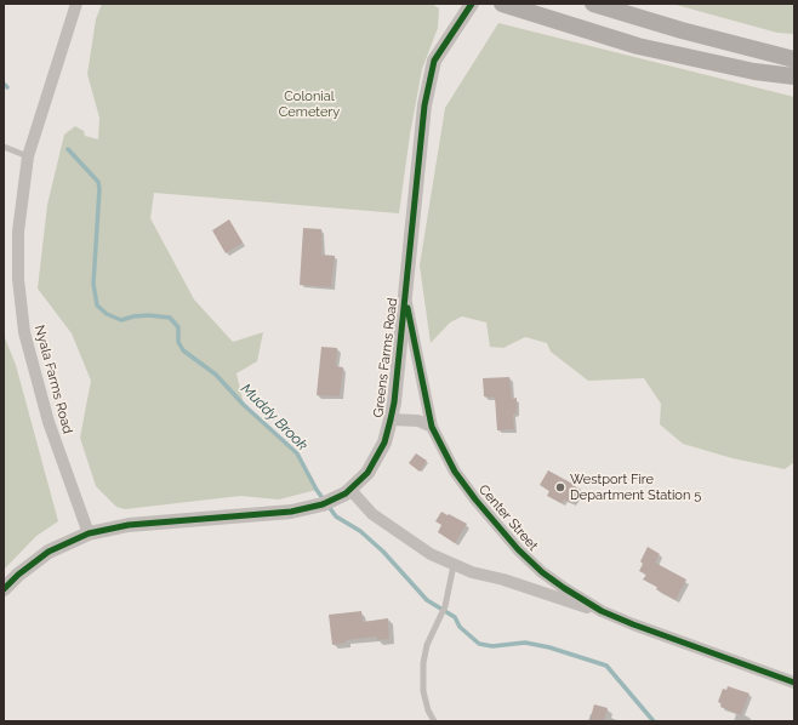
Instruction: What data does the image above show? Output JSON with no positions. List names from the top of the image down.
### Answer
{
  "streets": {
    "street": ["Greens Farms Road", "Nyala Farms Road", "Center Street"]
  },
  "crossings": [
    ["Greens Farms Road", "Nyala Farms Road"],
    ["Greens Farms Road", "Center Street"]
  ],
  "water": ["Muddy Brook"],
  "parks": ["Colonial Cemetery"],
  "places": ["Westport Fire Department Station 5"]
}
